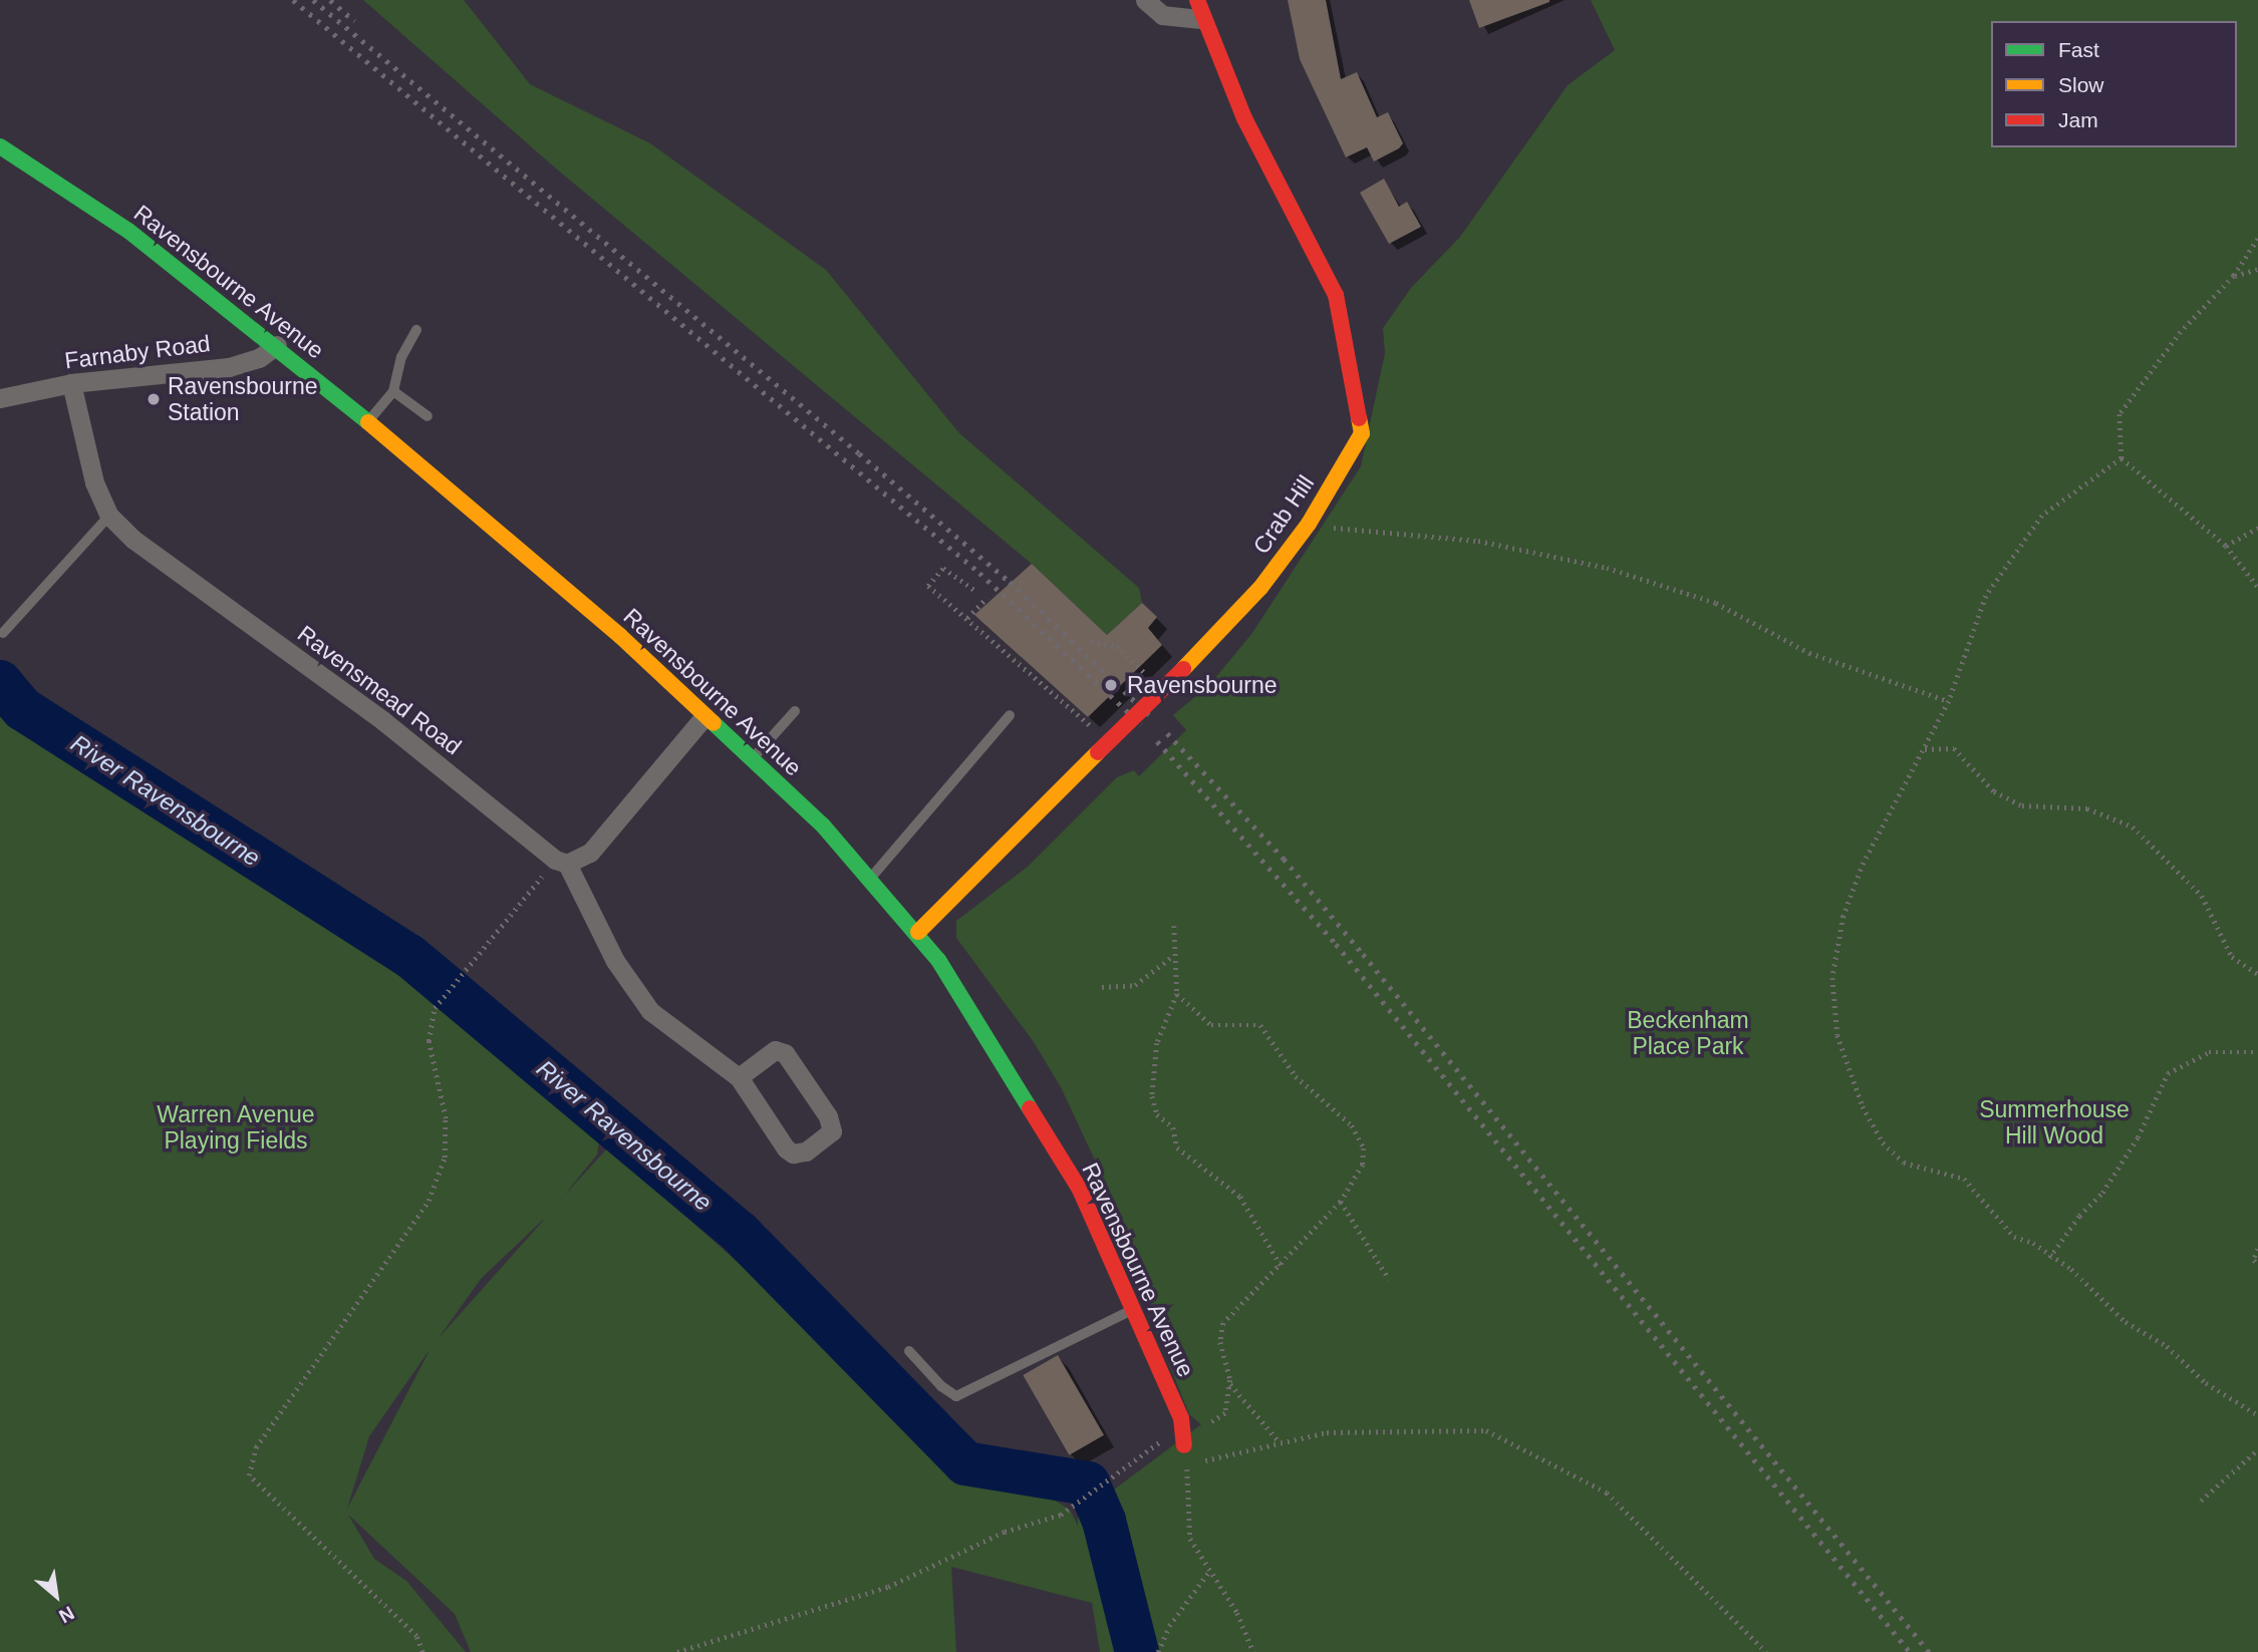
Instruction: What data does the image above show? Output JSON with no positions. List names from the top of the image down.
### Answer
{
  "streets": {
    "street": [
      "Ravensbourne Avenue",
      "Farnaby Road",
      "Crab Hill",
      "Ravensmead Road"
    ]
  },
  "crossings": [
    ["Ravensbourne Avenue", "Farnaby Road"],
    ["Ravensbourne Avenue", "Crab Hill"],
    ["Farnaby Road", "Ravensmead Road"]
  ],
  "water": ["River Ravensbourne"],
  "parks": ["Beckenham Place Park", "Summerhouse Hill Wood", "Warren Avenue Playing Fields"],
  "places": ["Ravensbourne Station", "Ravensbourne"],
  "legend": ["Fast", "Slow", "Jam"],
  "north": "bottom right"
}
